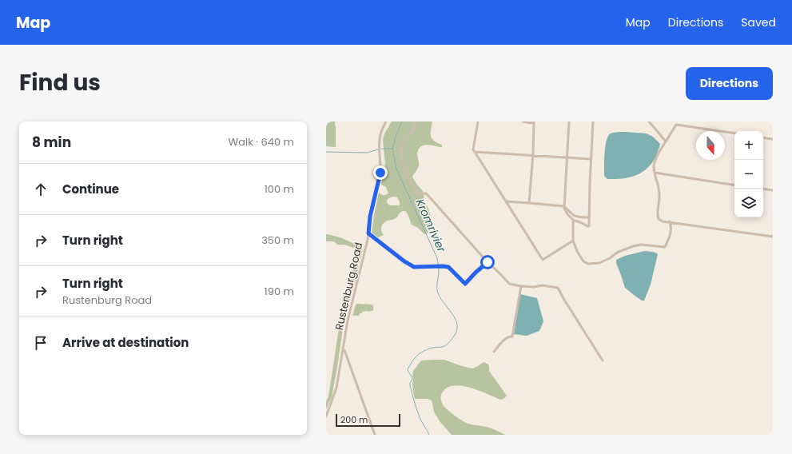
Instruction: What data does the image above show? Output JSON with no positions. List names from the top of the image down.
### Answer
{
  "streets": {
    "street": ["Rustenburg Road"]
  },
  "water": ["Kromrivier"],
  "scale_bar": "200 m",
  "north": "bottom",
  "page": {
    "header": "Map",
    "nav": ["Map", "Directions", "Saved"],
    "title": "Find us",
    "buttons": "Directions",
    "heading": ["8 min", "Walk · 640 m"],
    "map_buttons": ["+", "−"],
    "list": [
      ["Continue", "100 m"],
      ["Turn right", "350 m"],
      ["Turn right", "Rustenburg Road", "190 m"],
      "Arrive at destination"
    ],
    "scale": "200 m"
  }
}
